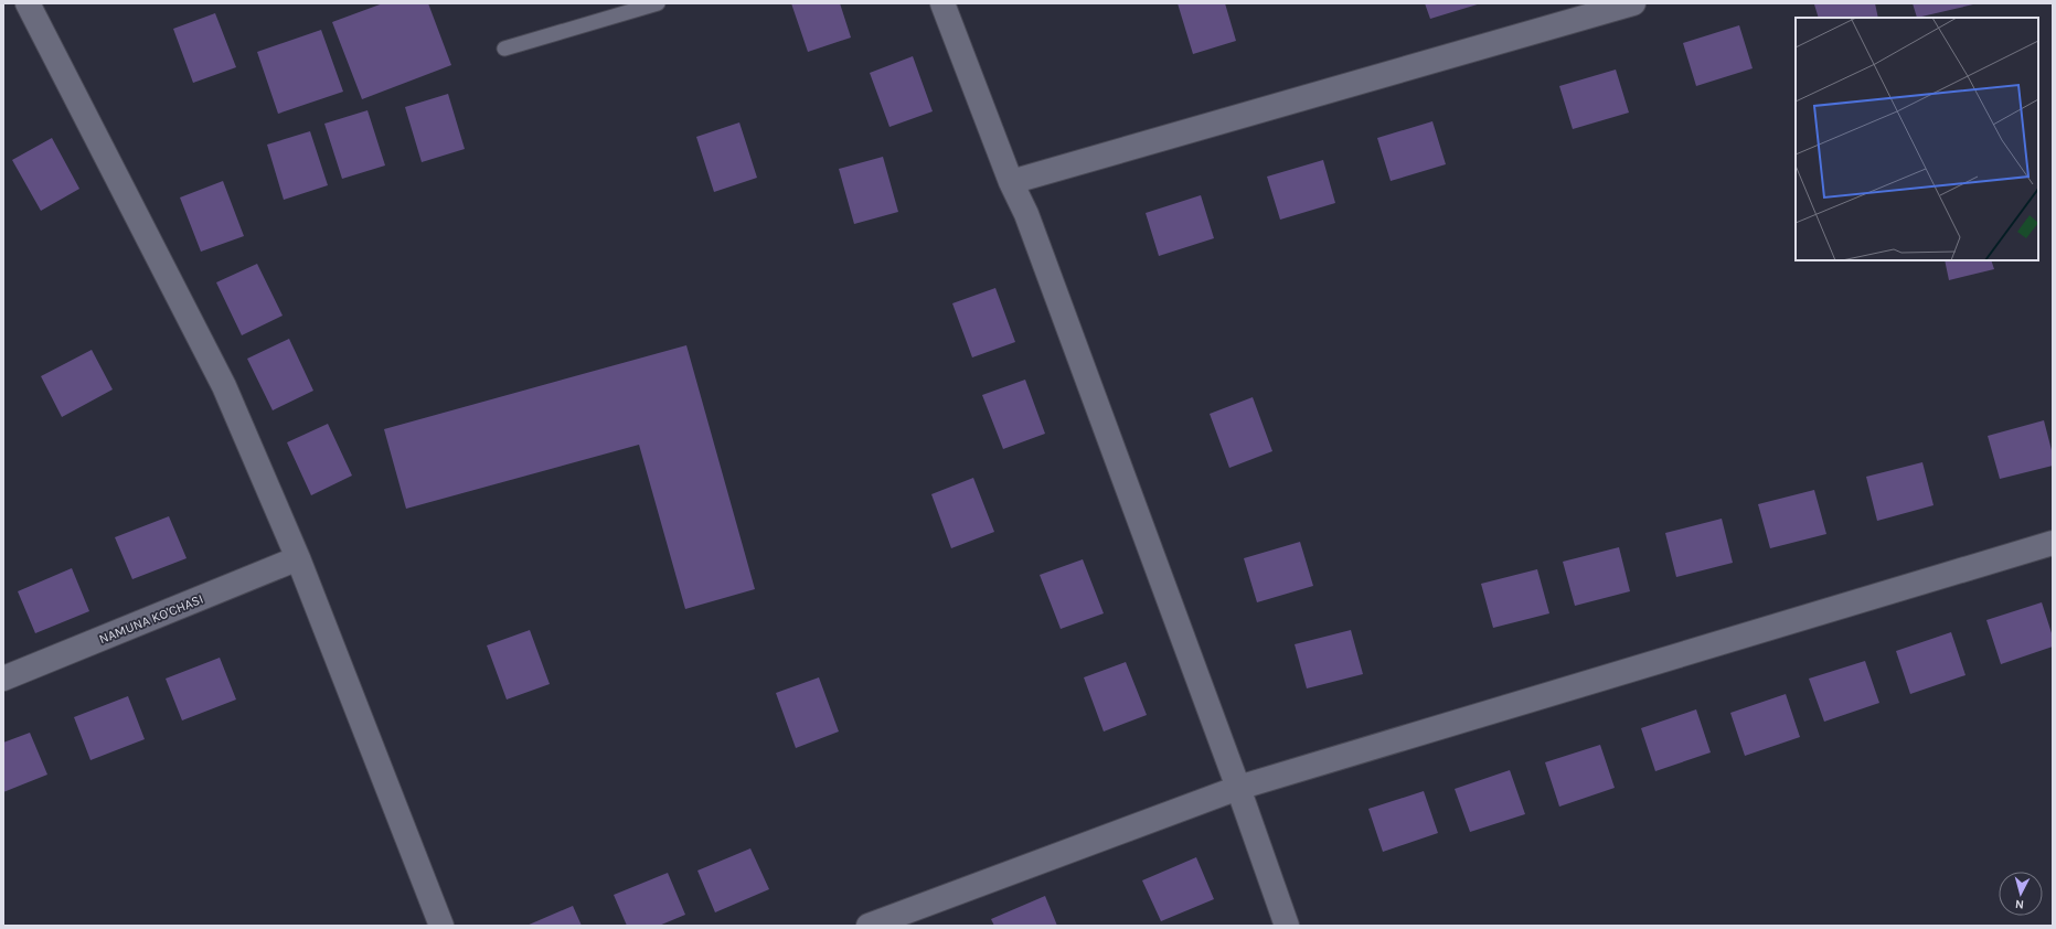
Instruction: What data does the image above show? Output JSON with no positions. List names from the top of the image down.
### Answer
{
  "streets": {
    "street": ["NAMUNA KO'CHASI"]
  },
  "north": "bottom"
}
